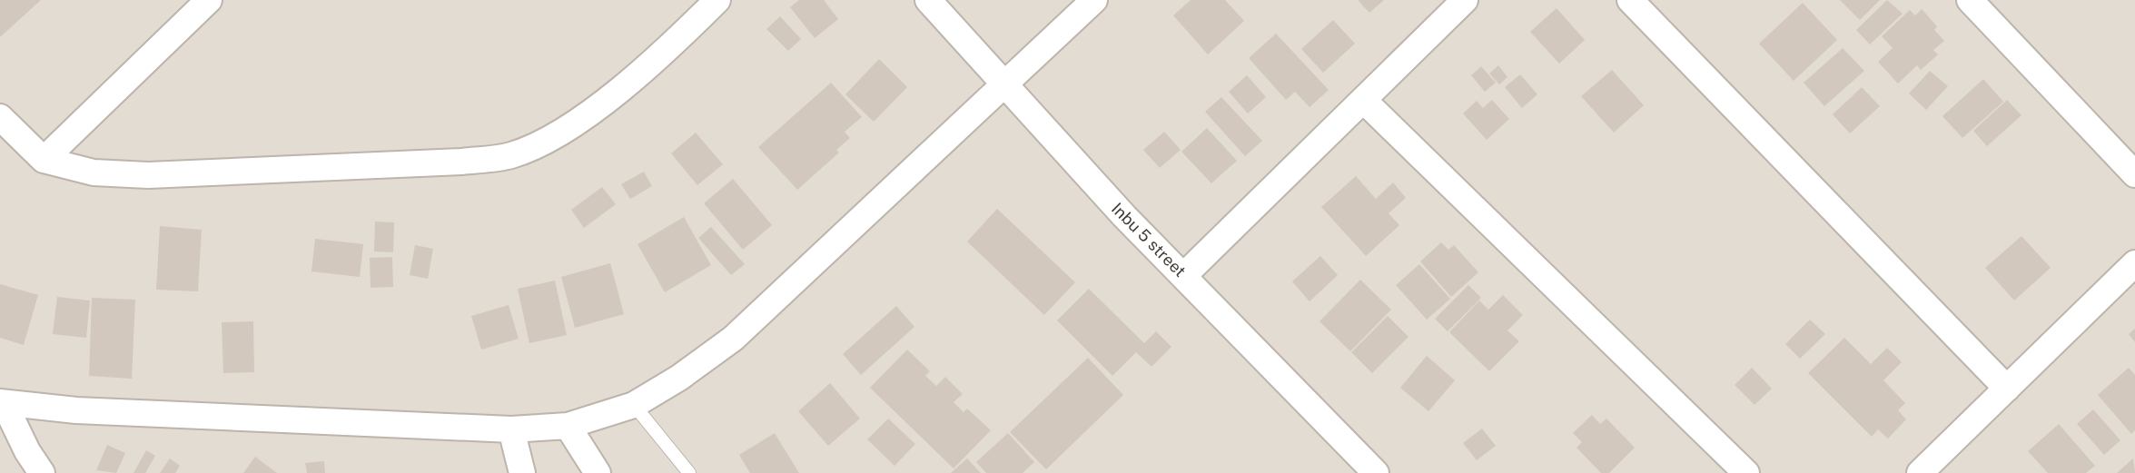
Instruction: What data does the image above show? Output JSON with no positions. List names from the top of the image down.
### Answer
{
  "streets": {
    "street": ["Inbu 5 street"]
  }
}
